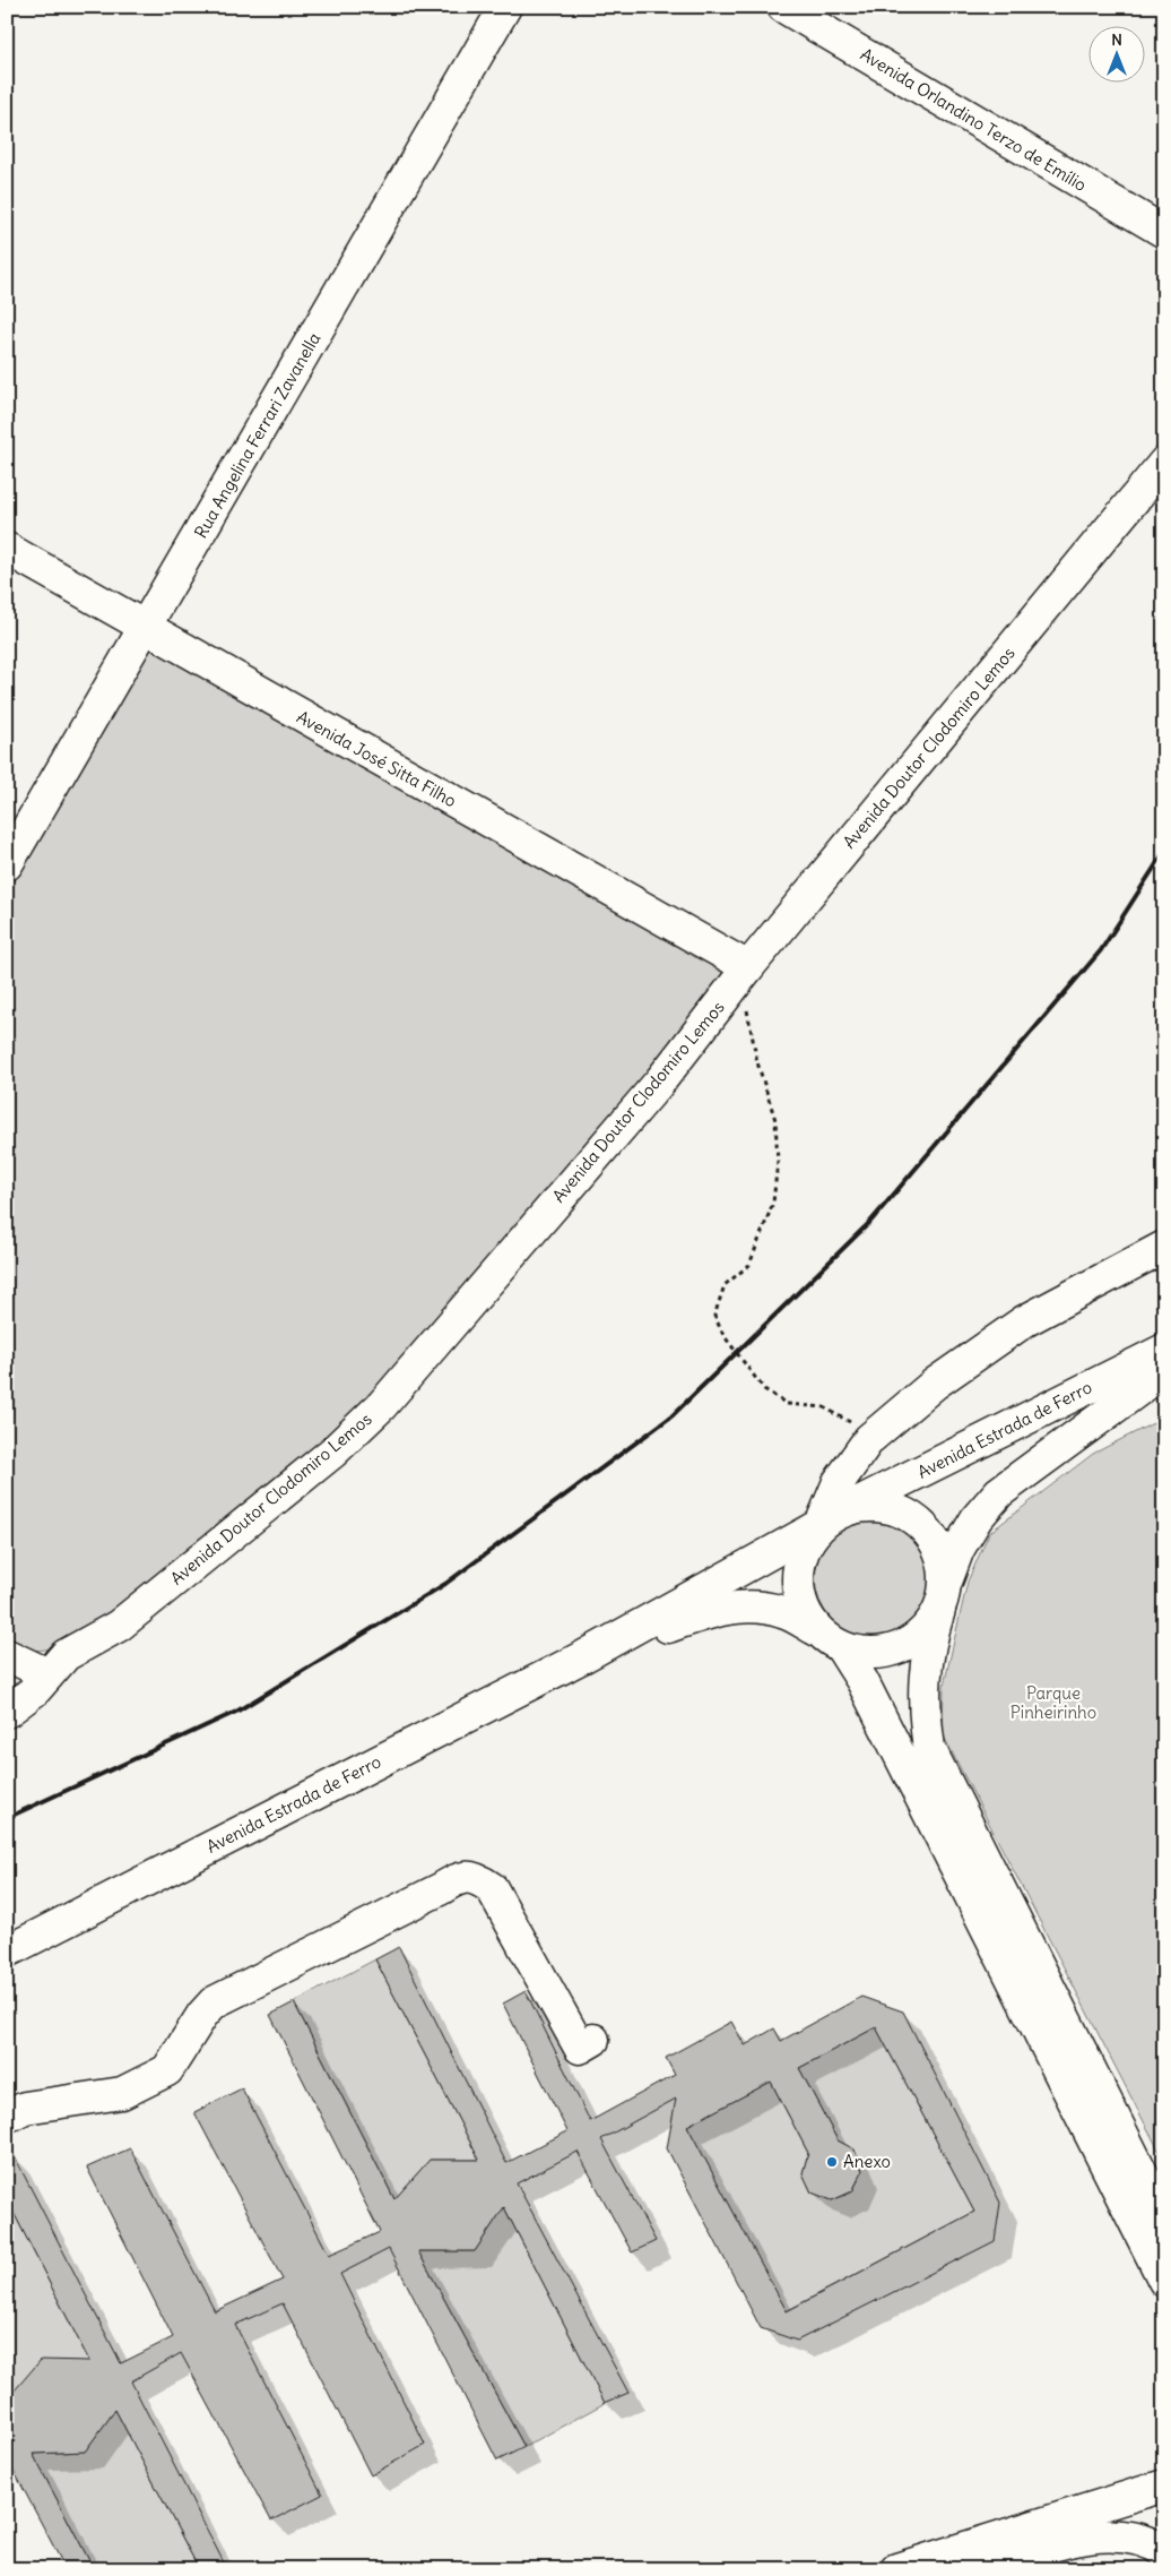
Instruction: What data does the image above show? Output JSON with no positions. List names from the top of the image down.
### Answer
{
  "streets": {
    "street": [
      "Avenida Orlandino Terzo de Emílio",
      "Rua Angelina Ferrari Zavanella",
      "Avenida Doutor Clodomiro Lemos",
      "Avenida José Sitta Filho",
      "Avenida Estrada de Ferro"
    ]
  },
  "crossings": [
    ["Rua Angelina Ferrari Zavanella", "Avenida José Sitta Filho"],
    ["Avenida Doutor Clodomiro Lemos", "Avenida José Sitta Filho"]
  ],
  "parks": ["Parque Pinheirinho"],
  "places": ["Anexo"],
  "north": "top"
}
